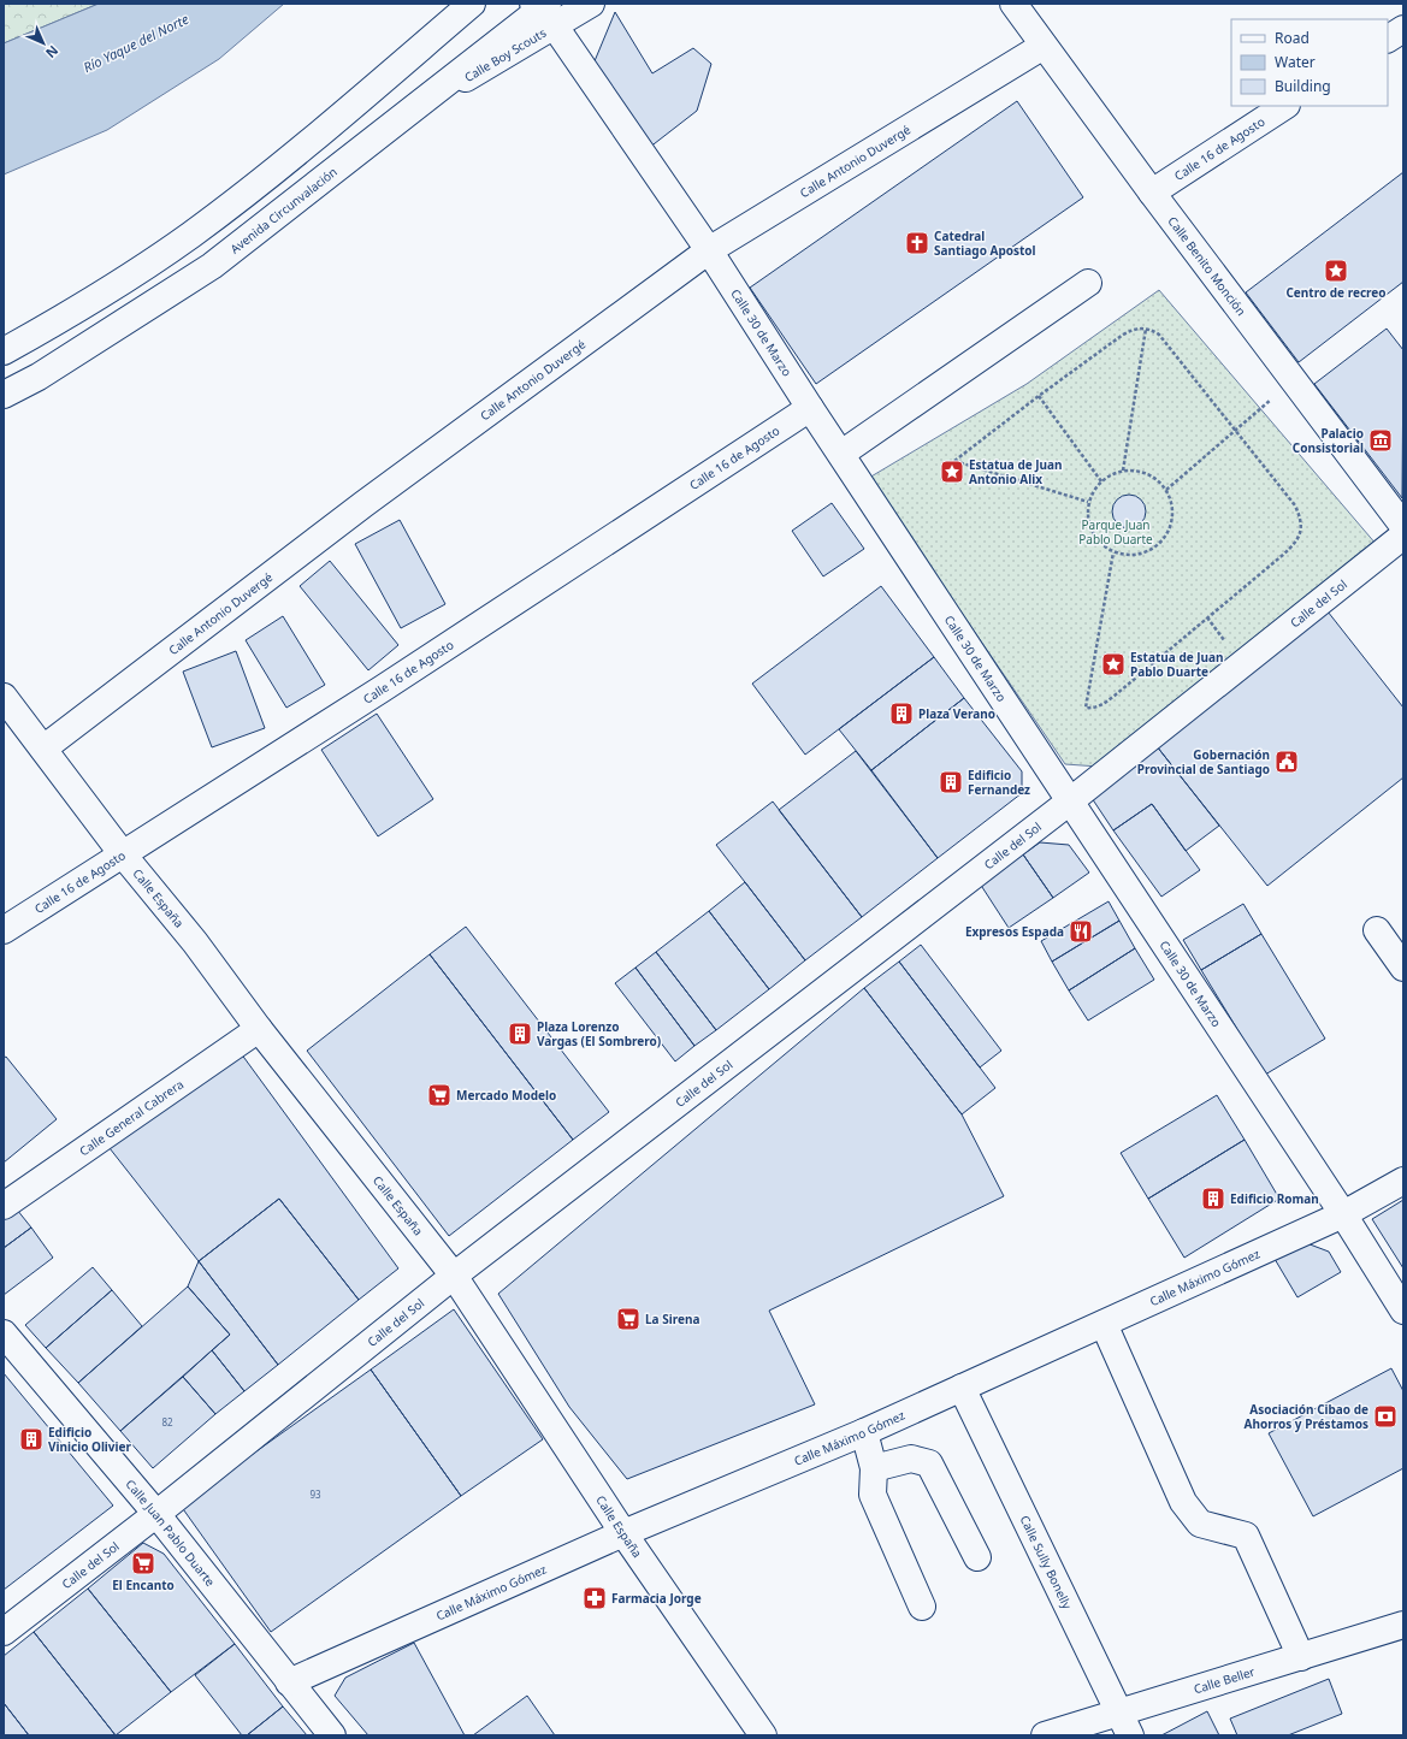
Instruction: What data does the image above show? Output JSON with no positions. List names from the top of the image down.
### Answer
{
  "streets": {
    "street": [
      "Calle Boy Scouts",
      "Calle 16 de Agosto",
      "Calle Antonio Duvergé",
      "Avenida Circunvalación",
      "Calle Benito Monción",
      "Calle 30 de Marzo",
      "Calle del Sol",
      "Calle España",
      "Calle General Cabrera",
      "Calle Máximo Gómez",
      "Calle Juan Pablo Duarte",
      "Calle Sully Bonelly",
      "Calle Beller"
    ]
  },
  "crossings": [
    ["Calle Boy Scouts", "Avenida Circunvalación"],
    ["Calle Boy Scouts", "Calle 30 de Marzo"],
    ["Calle 16 de Agosto", "Calle Benito Monción"],
    ["Calle 16 de Agosto", "Calle 30 de Marzo"],
    ["Calle 16 de Agosto", "Calle España"],
    ["Calle Antonio Duvergé", "Calle Benito Monción"],
    ["Calle Antonio Duvergé", "Calle 30 de Marzo"],
    ["Calle Antonio Duvergé", "Calle España"],
    ["Calle 30 de Marzo", "Calle del Sol"],
    ["Calle 30 de Marzo", "Calle Máximo Gómez"],
    ["Calle del Sol", "Calle España"],
    ["Calle del Sol", "Calle Juan Pablo Duarte"],
    ["Calle España", "Calle General Cabrera"],
    ["Calle España", "Calle Máximo Gómez"],
    ["Calle Máximo Gómez", "Calle Juan Pablo Duarte"],
    ["Calle Máximo Gómez", "Calle Sully Bonelly"],
    ["Calle Sully Bonelly", "Calle Beller"]
  ],
  "water": ["Río Yaque del Norte"],
  "parks": ["Parque Juan Pablo Duarte"],
  "places": {
    "church": ["Catedral Santiago Apostol"],
    "place": ["Centro de recreo", "Estatua de Juan Antonio Alix", "Estatua de Juan Pablo Duarte"],
    "museum": ["Palacio Consistorial"],
    "building": [
      "Plaza Verano",
      "Edificio Fernandez",
      "Plaza Lorenzo Vargas (El Sombrero)",
      "Edificio Roman",
      "Edificio Vinicio Olivier"
    ],
    "public building": ["Gobernación Provincial de Santiago"],
    "restaurant": ["Expresos Espada"],
    "supermarket": ["Mercado Modelo", "La Sirena", "El Encanto"],
    "bank": ["Asociación Cibao de Ahorros y Préstamos"],
    "pharmacy": ["Farmacia Jorge"]
  },
  "house_numbers": ["82", "93"],
  "legend": ["Road", "Water", "Building"],
  "north": "bottom right"
}
